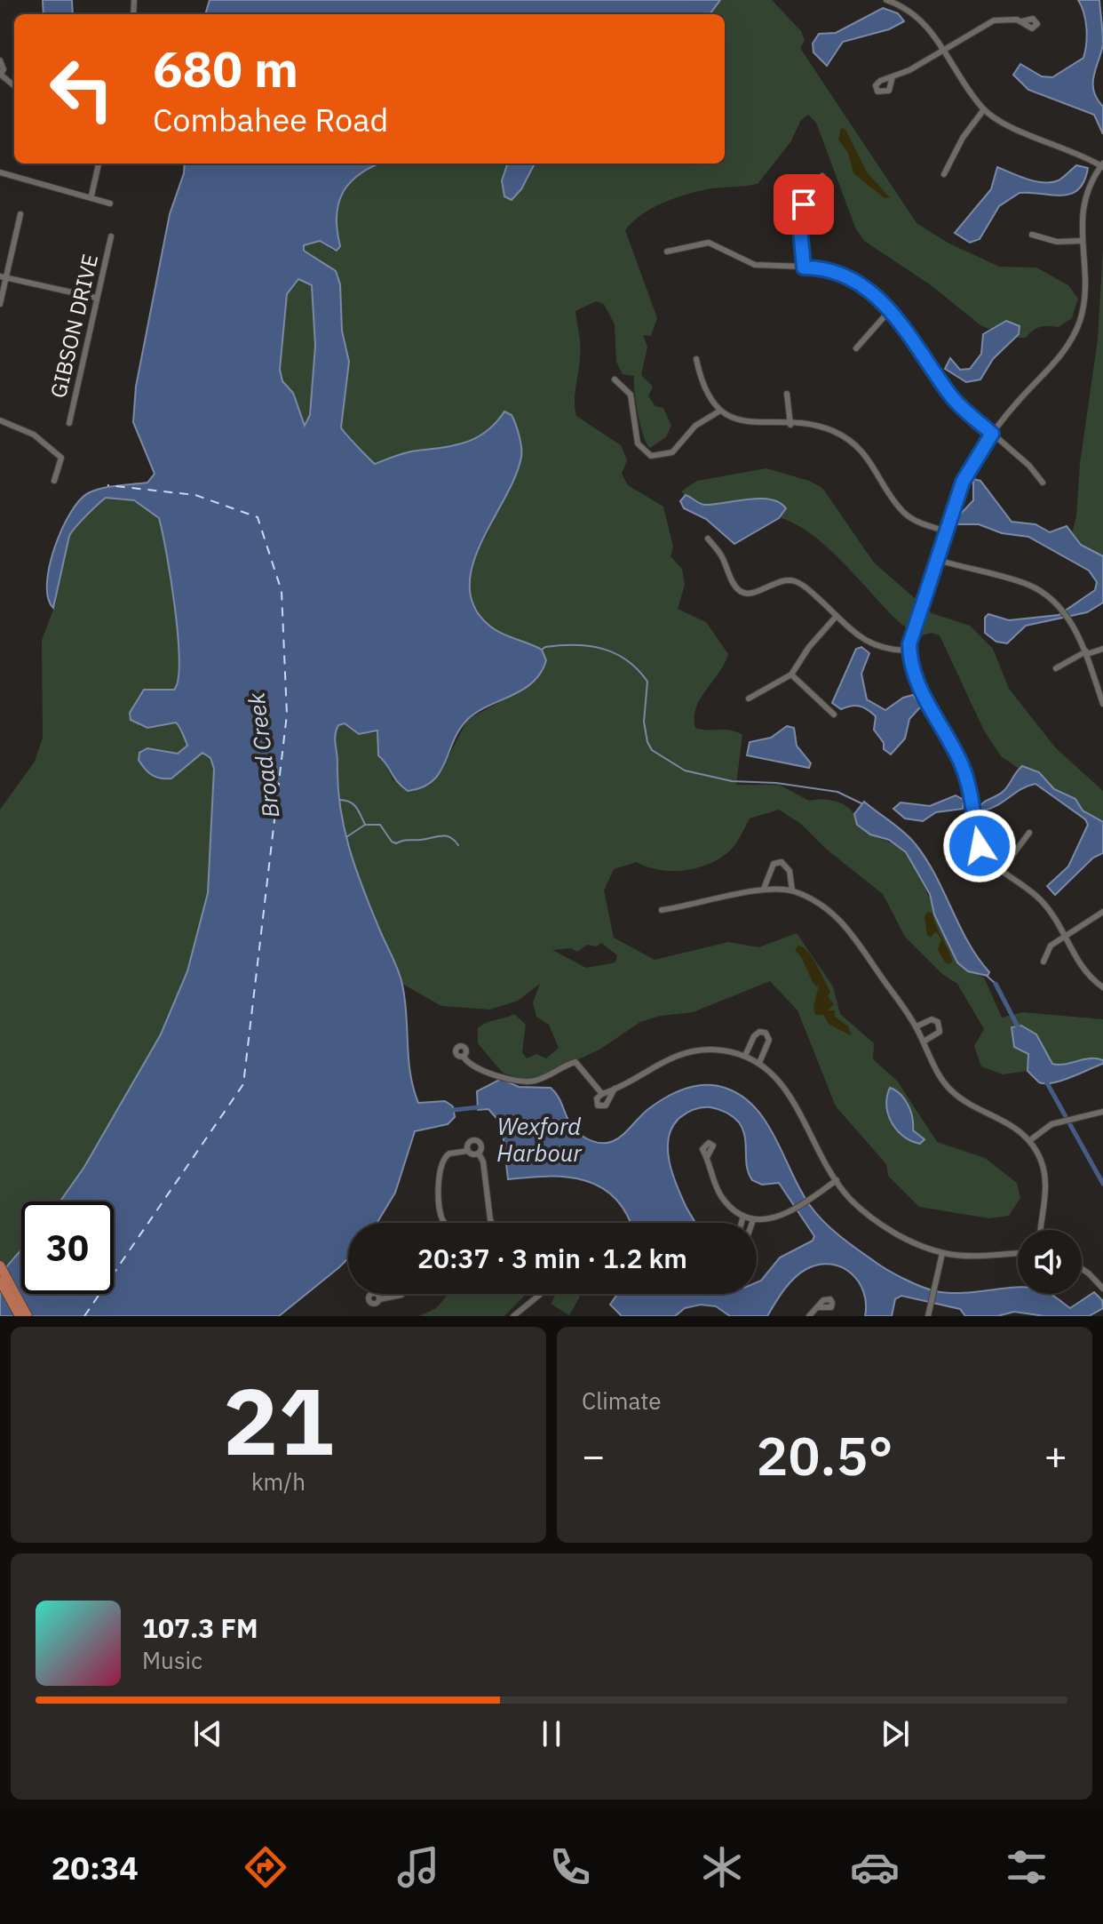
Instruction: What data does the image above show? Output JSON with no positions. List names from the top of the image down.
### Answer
{
  "streets": {
    "street": ["GIBSON DRIVE"]
  },
  "water": ["Broad Creek", "Wexford Harbour"],
  "page": {
    "turn": ["680 m", "Combahee Road"],
    "limit": "30",
    "trip": "20:37 · 3 min · 1.2 km",
    "tile": [
      ["21", "km/h"],
      "Climate"
    ],
    "heat": ["−", "20.5°", "+"],
    "song": ["107.3 FM", "Music"],
    "tabs": "20:34"
  }
}
